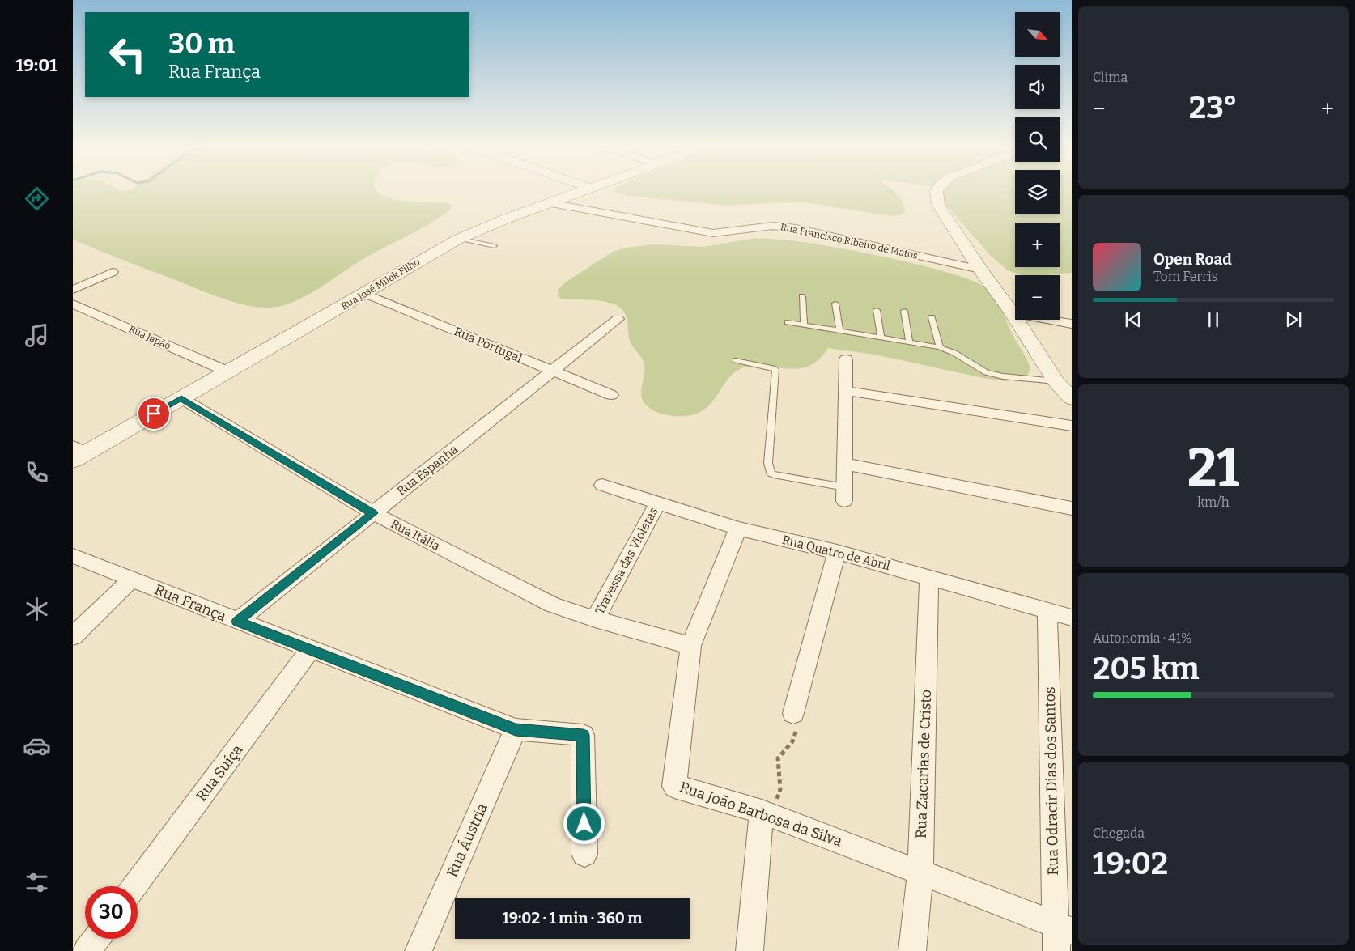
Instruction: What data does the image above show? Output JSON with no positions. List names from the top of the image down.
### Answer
{
  "streets": {
    "main road": ["Rua José Milek Filho"],
    "street": [
      "Rua Francisco Ribeiro de Matos",
      "Rua Japão",
      "Rua Portugal",
      "Rua Espanha",
      "Rua Itália",
      "Rua Quatro de Abril",
      "Travessa das Violetas",
      "Rua França",
      "Rua Zacarias de Cristo",
      "Rua Suíça",
      "Rua Odracir Dias dos Santos",
      "Rua João Barbosa da Silva",
      "Rua Áustria"
    ]
  },
  "crossings": [
    ["Rua Francisco Ribeiro de Matos", "Rua José Milek Filho"],
    ["Rua José Milek Filho", "Rua Japão"],
    ["Rua José Milek Filho", "Rua Portugal"],
    ["Rua José Milek Filho", "Rua Itália"],
    ["Rua Portugal", "Rua Espanha"],
    ["Rua Espanha", "Rua Itália"],
    ["Rua Espanha", "Rua França"],
    ["Rua Itália", "Travessa das Violetas"],
    ["Rua Itália", "Rua João Barbosa da Silva"],
    ["Rua Quatro de Abril", "Travessa das Violetas"],
    ["Rua Quatro de Abril", "Rua Zacarias de Cristo"],
    ["Rua Quatro de Abril", "Rua Odracir Dias dos Santos"],
    ["Rua Quatro de Abril", "Rua João Barbosa da Silva"],
    ["Rua França", "Rua Suíça"],
    ["Rua França", "Rua Áustria"],
    ["Rua Zacarias de Cristo", "Rua João Barbosa da Silva"],
    ["Rua Odracir Dias dos Santos", "Rua João Barbosa da Silva"]
  ],
  "north": "bottom right",
  "page": {
    "tabs": "19:01",
    "tile": [
      "Clima",
      ["21", "km/h"],
      ["Autonomia · 41%", "205 km"],
      ["Chegada", "19:02"]
    ],
    "map_buttons": ["+", "−"],
    "turn": ["30 m", "Rua França"],
    "heat": ["−", "23°", "+"],
    "song": ["Open Road", "Tom Ferris"],
    "limit": "30",
    "trip": "19:02 · 1 min · 360 m"
  }
}
